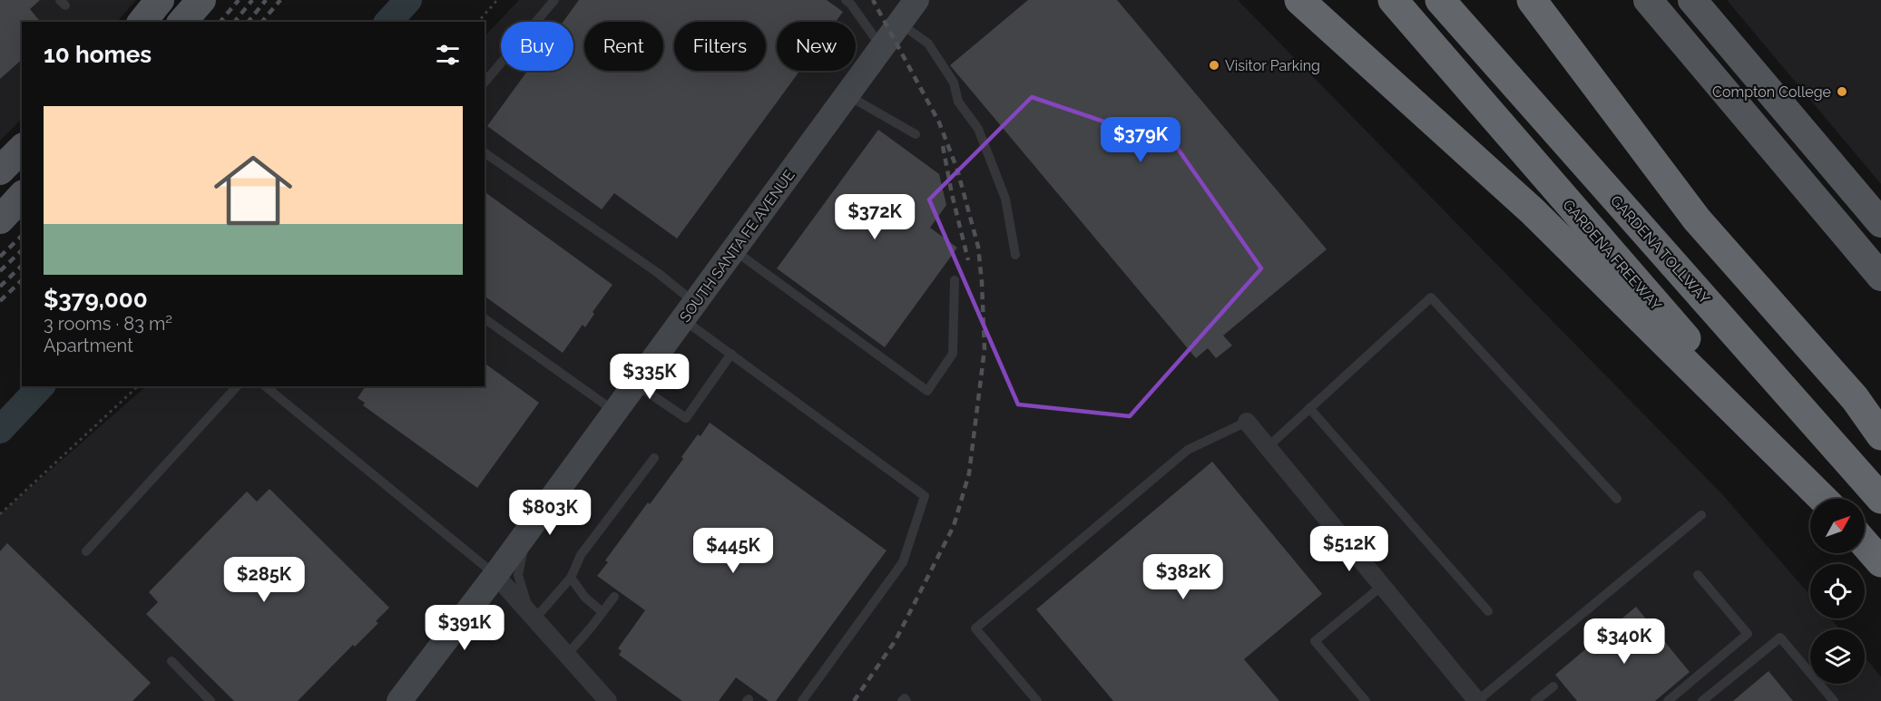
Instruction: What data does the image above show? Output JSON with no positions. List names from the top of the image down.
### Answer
{
  "streets": {
    "highway": ["GARDENA TOLLWAY", "GARDENA FREEWAY"],
    "main road": ["SOUTH SANTA FE AVENUE"]
  },
  "places": ["Visitor Parking", "Compton College"],
  "north": "top right",
  "page": {
    "chip": [
      "Buy",
      "Rent",
      "Filters",
      "New"
    ],
    "heading": "10 homes",
    "list": [
      {
        "name": "$379,000",
        "note": "3 rooms · 83 m² · Apartment"
      }
    ],
    "price": [
      "$379K",
      "$372K",
      "$335K",
      "$803K",
      "$512K",
      "$445K",
      "$382K",
      "$285K",
      "$391K",
      "$340K"
    ]
  }
}
